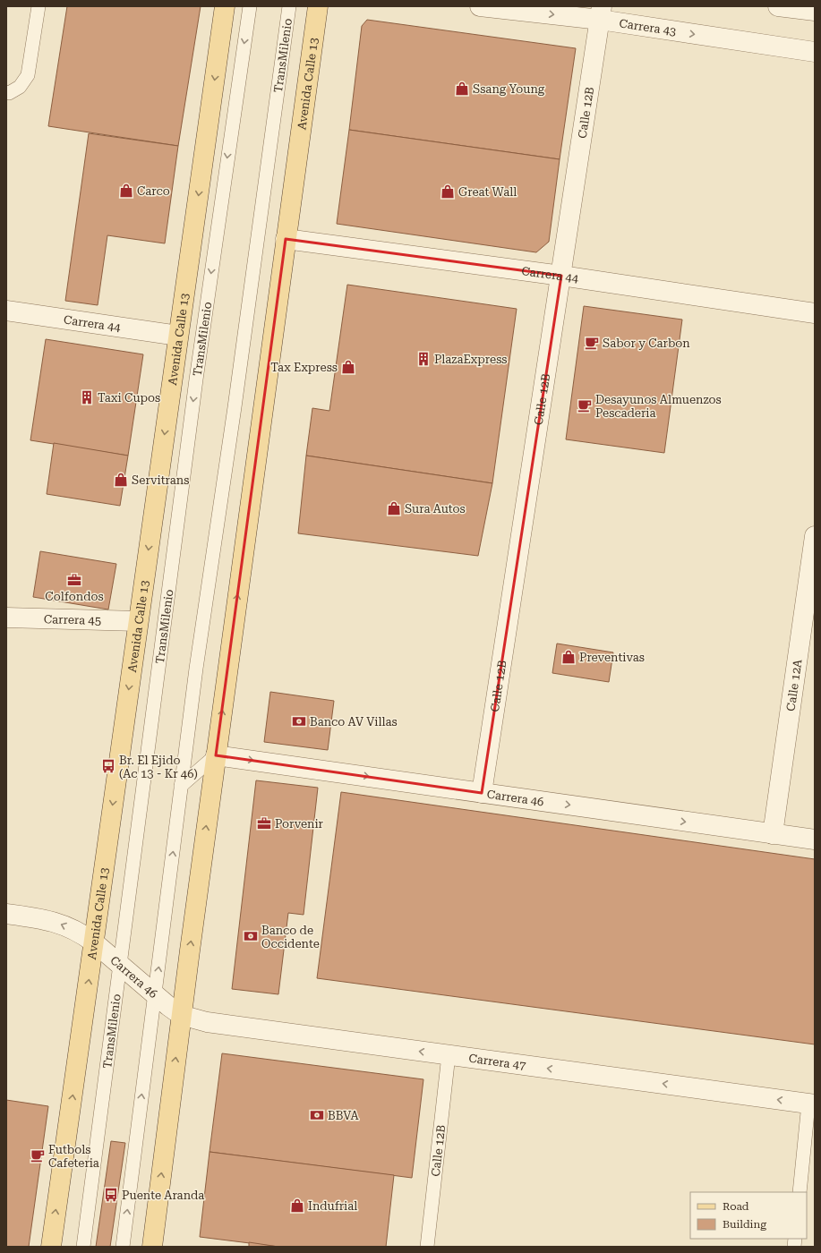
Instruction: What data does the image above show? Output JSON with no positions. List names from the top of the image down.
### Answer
{
  "streets": {
    "main road": ["Avenida Calle 13"],
    "street": [
      "Carrera 43",
      "Calle 12B",
      "Carrera 44",
      "Carrera 45",
      "Calle 12A",
      "Carrera 46",
      "Carrera 47"
    ],
    "lane": ["TransMilenio"]
  },
  "crossings": [
    ["Carrera 43", "Calle 12B"],
    ["TransMilenio", "Carrera 46"],
    ["Avenida Calle 13", "Carrera 44"],
    ["Avenida Calle 13", "Carrera 45"],
    ["Avenida Calle 13", "Carrera 46"],
    ["Avenida Calle 13", "Carrera 47"],
    ["Calle 12B", "Carrera 44"],
    ["Calle 12B", "Carrera 46"],
    ["Calle 12B", "Carrera 47"],
    ["Calle 12A", "Carrera 46"],
    ["Carrera 46", "Carrera 47"]
  ],
  "one_way": ["Carrera 43", "Carrera 47"],
  "places": {
    "shop": [
      "Ssang Young",
      "Carco",
      "Great Wall",
      "Tax Express",
      "Servitrans",
      "Sura Autos",
      "Preventivas",
      "Indufrial"
    ],
    "cafe": ["Sabor y Carbon", "Desayunos Almuenzos Pescaderia", "Futbols Cafeteria"],
    "building": ["PlazaExpress", "Taxi Cupos"],
    "office": ["Colfondos", "Porvenir"],
    "bank": ["Banco AV Villas", "Banco de Occidente", "BBVA"],
    "bus stop": ["Br. El Ejido (Ac 13 - Kr 46)", "Puente Aranda"]
  },
  "legend": ["Road", "Building"]
}
